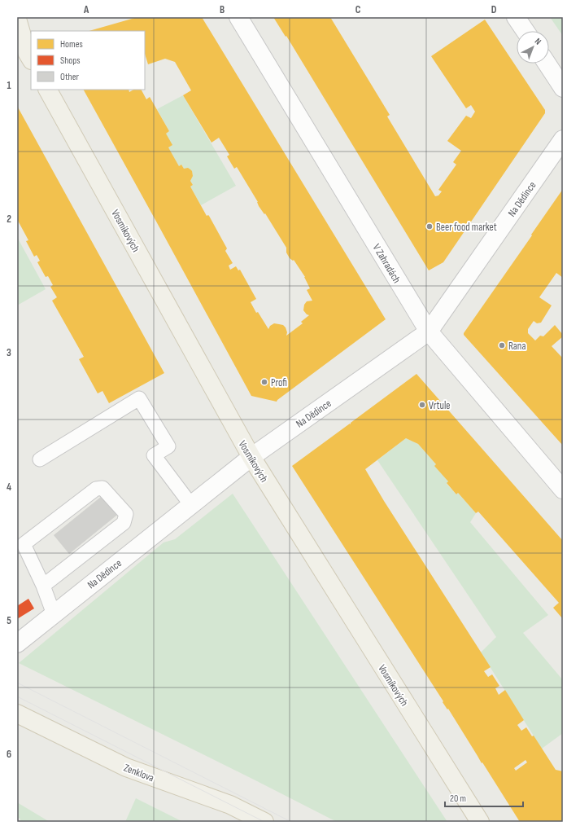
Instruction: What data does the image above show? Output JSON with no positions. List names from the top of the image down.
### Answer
{
  "streets": {
    "main road": ["Vosmíkových", "Zenklova"],
    "street": ["Na Dědince", "V Zahradách"]
  },
  "crossings": [
    ["Na Dědince", "Vosmíkových"],
    ["Na Dědince", "V Zahradách"]
  ],
  "places": [
    "Beer food market",
    "Rana",
    "Profi",
    "Vrtule"
  ],
  "legend": ["Homes", "Shops", "Other"],
  "scale_bar": "20 m",
  "north": "top right",
  "grid": {
    "columns": [
      "A",
      "B",
      "C",
      "D"
    ],
    "rows": [
      "1",
      "2",
      "3",
      "4",
      "5",
      "6"
    ]
  }
}
